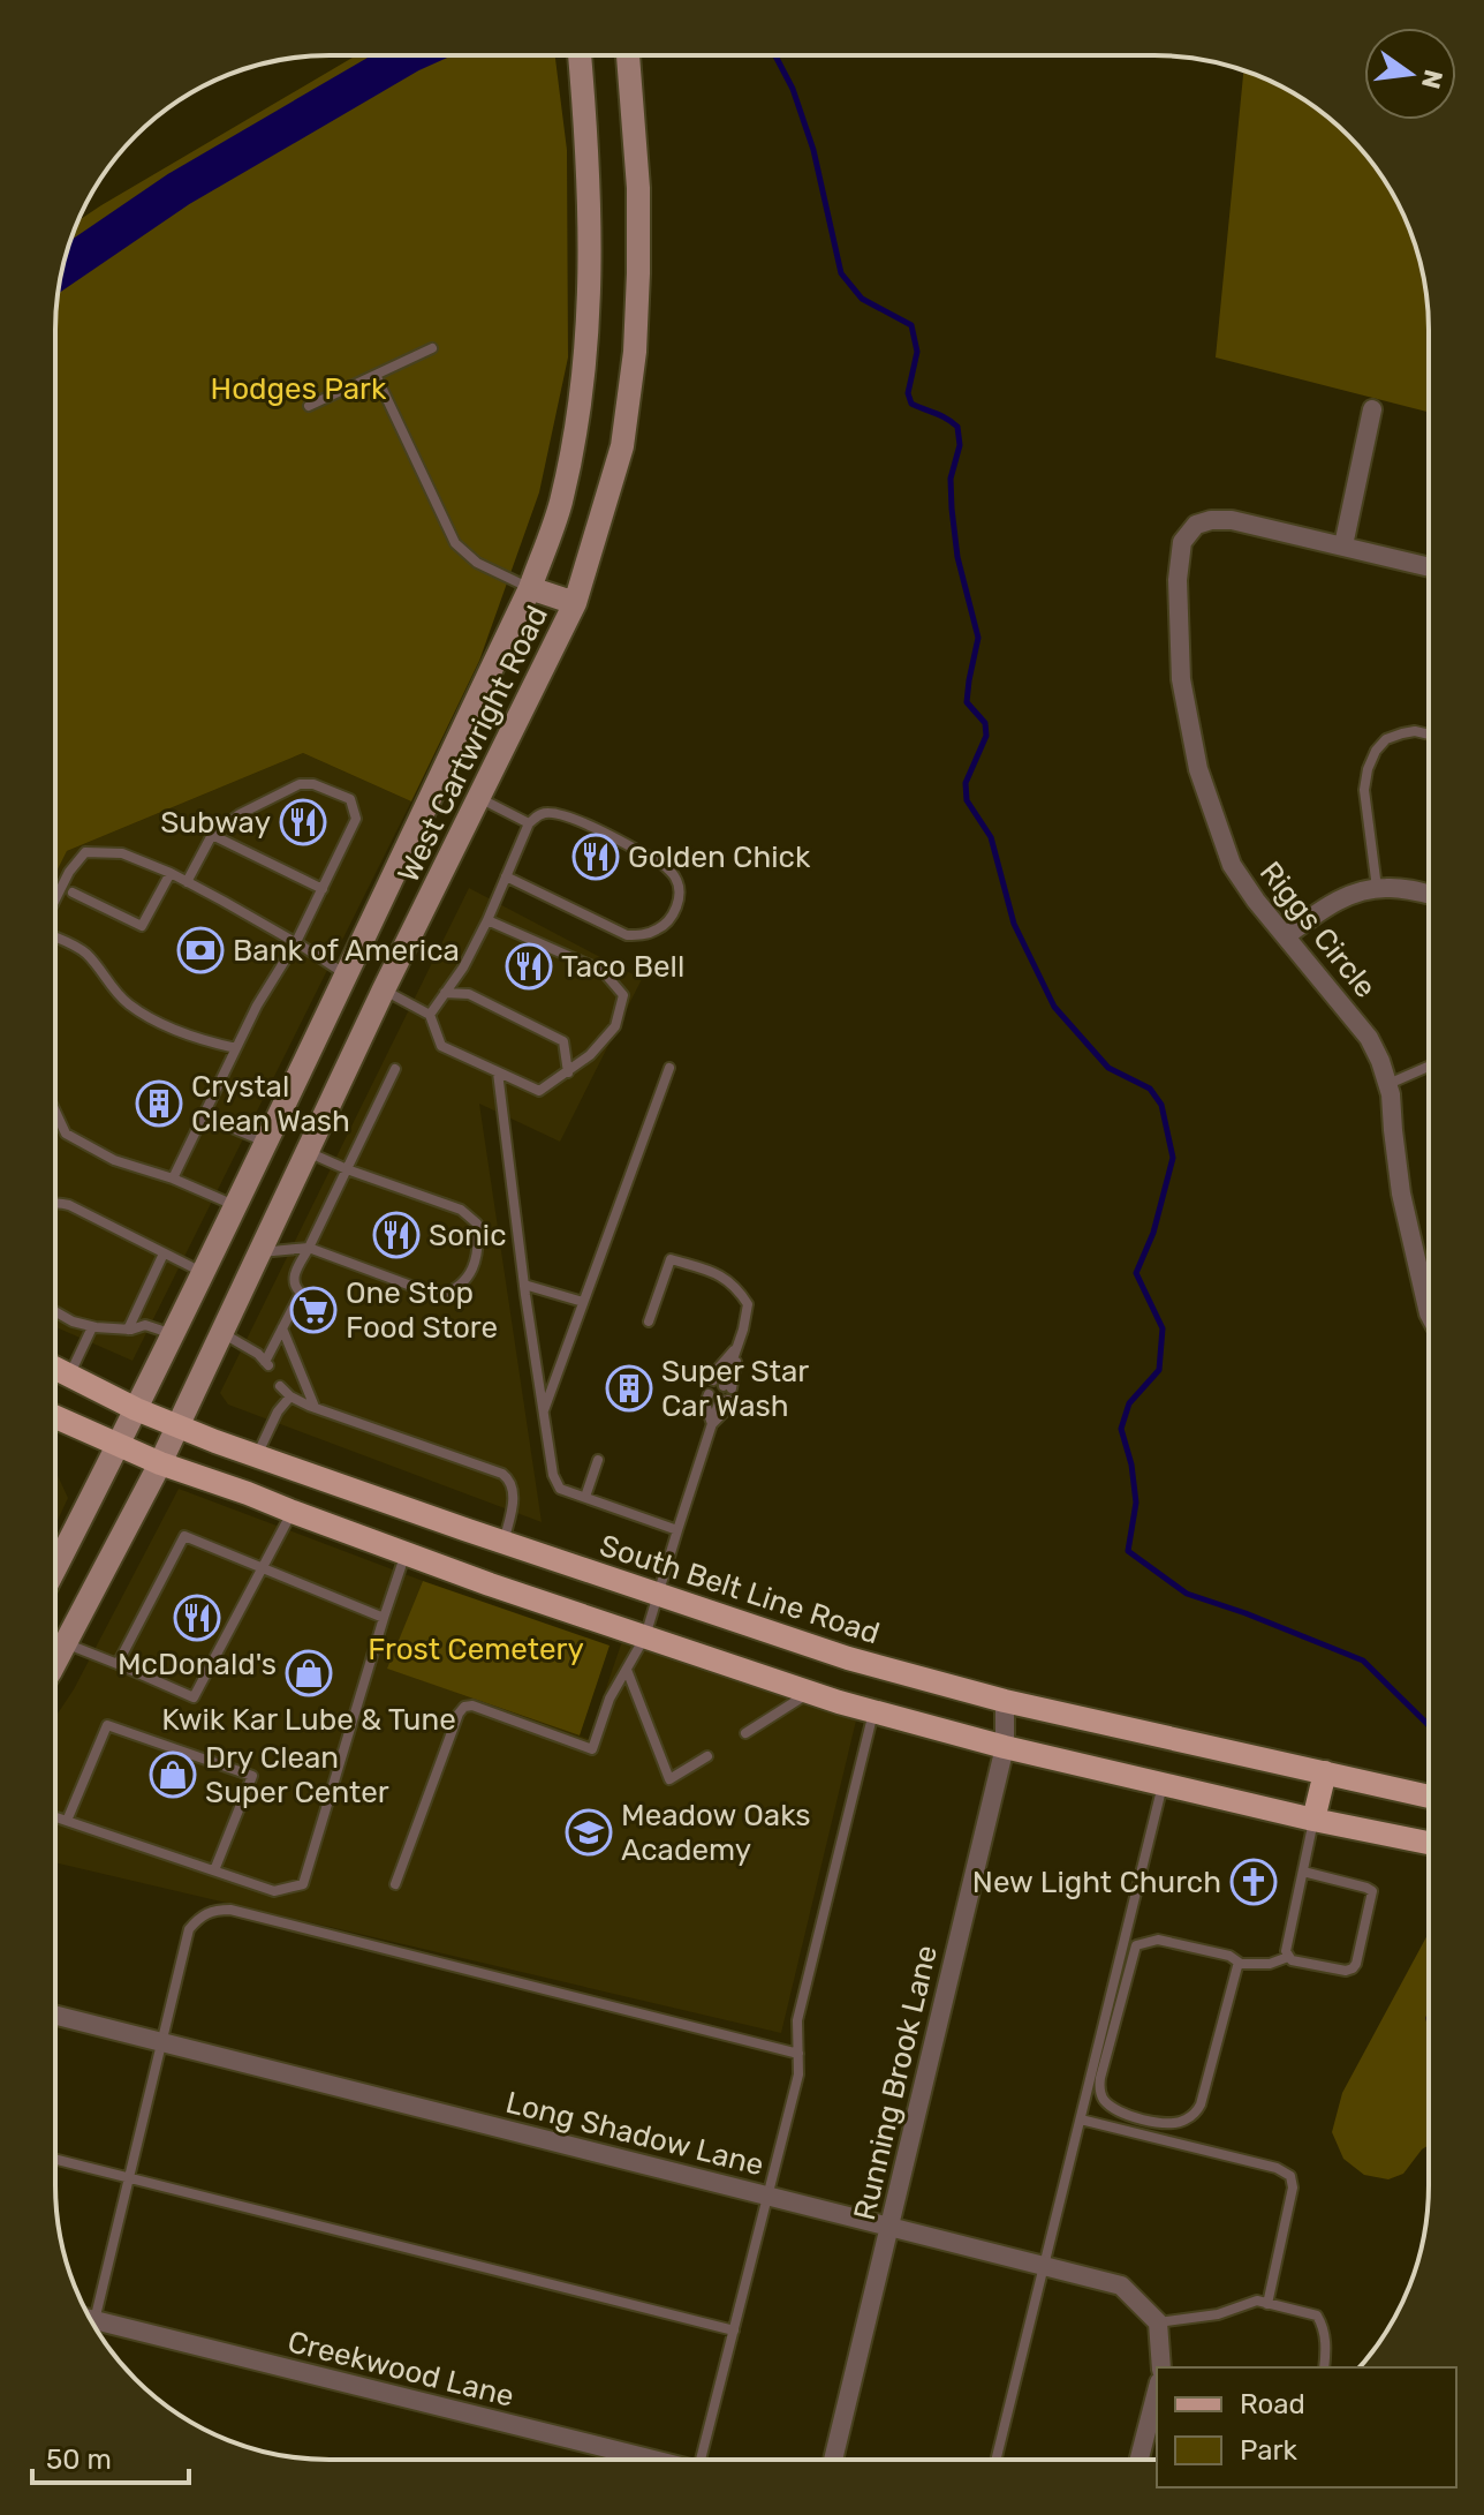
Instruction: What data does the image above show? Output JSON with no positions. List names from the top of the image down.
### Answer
{
  "streets": {
    "main road": ["West Cartwright Road", "South Belt Line Road"],
    "street": [
      "Riggs Circle",
      "Running Brook Lane",
      "Long Shadow Lane",
      "Creekwood Lane"
    ]
  },
  "crossings": [
    ["South Belt Line Road", "Running Brook Lane"],
    ["Running Brook Lane", "Long Shadow Lane"]
  ],
  "parks": ["Hodges Park", "Frost Cemetery"],
  "places": {
    "restaurant": [
      "Subway",
      "Golden Chick",
      "Taco Bell",
      "Sonic",
      "McDonald's"
    ],
    "bank": ["Bank of America"],
    "building": ["Crystal Clean Wash", "Super Star Car Wash"],
    "supermarket": ["One Stop Food Store"],
    "shop": ["Kwik Kar Lube & Tune", "Dry Clean Super Center"],
    "school or university": ["Meadow Oaks Academy"],
    "church": ["New Light Church"]
  },
  "legend": ["Road", "Park"],
  "scale_bar": "50 m",
  "north": "right"
}
